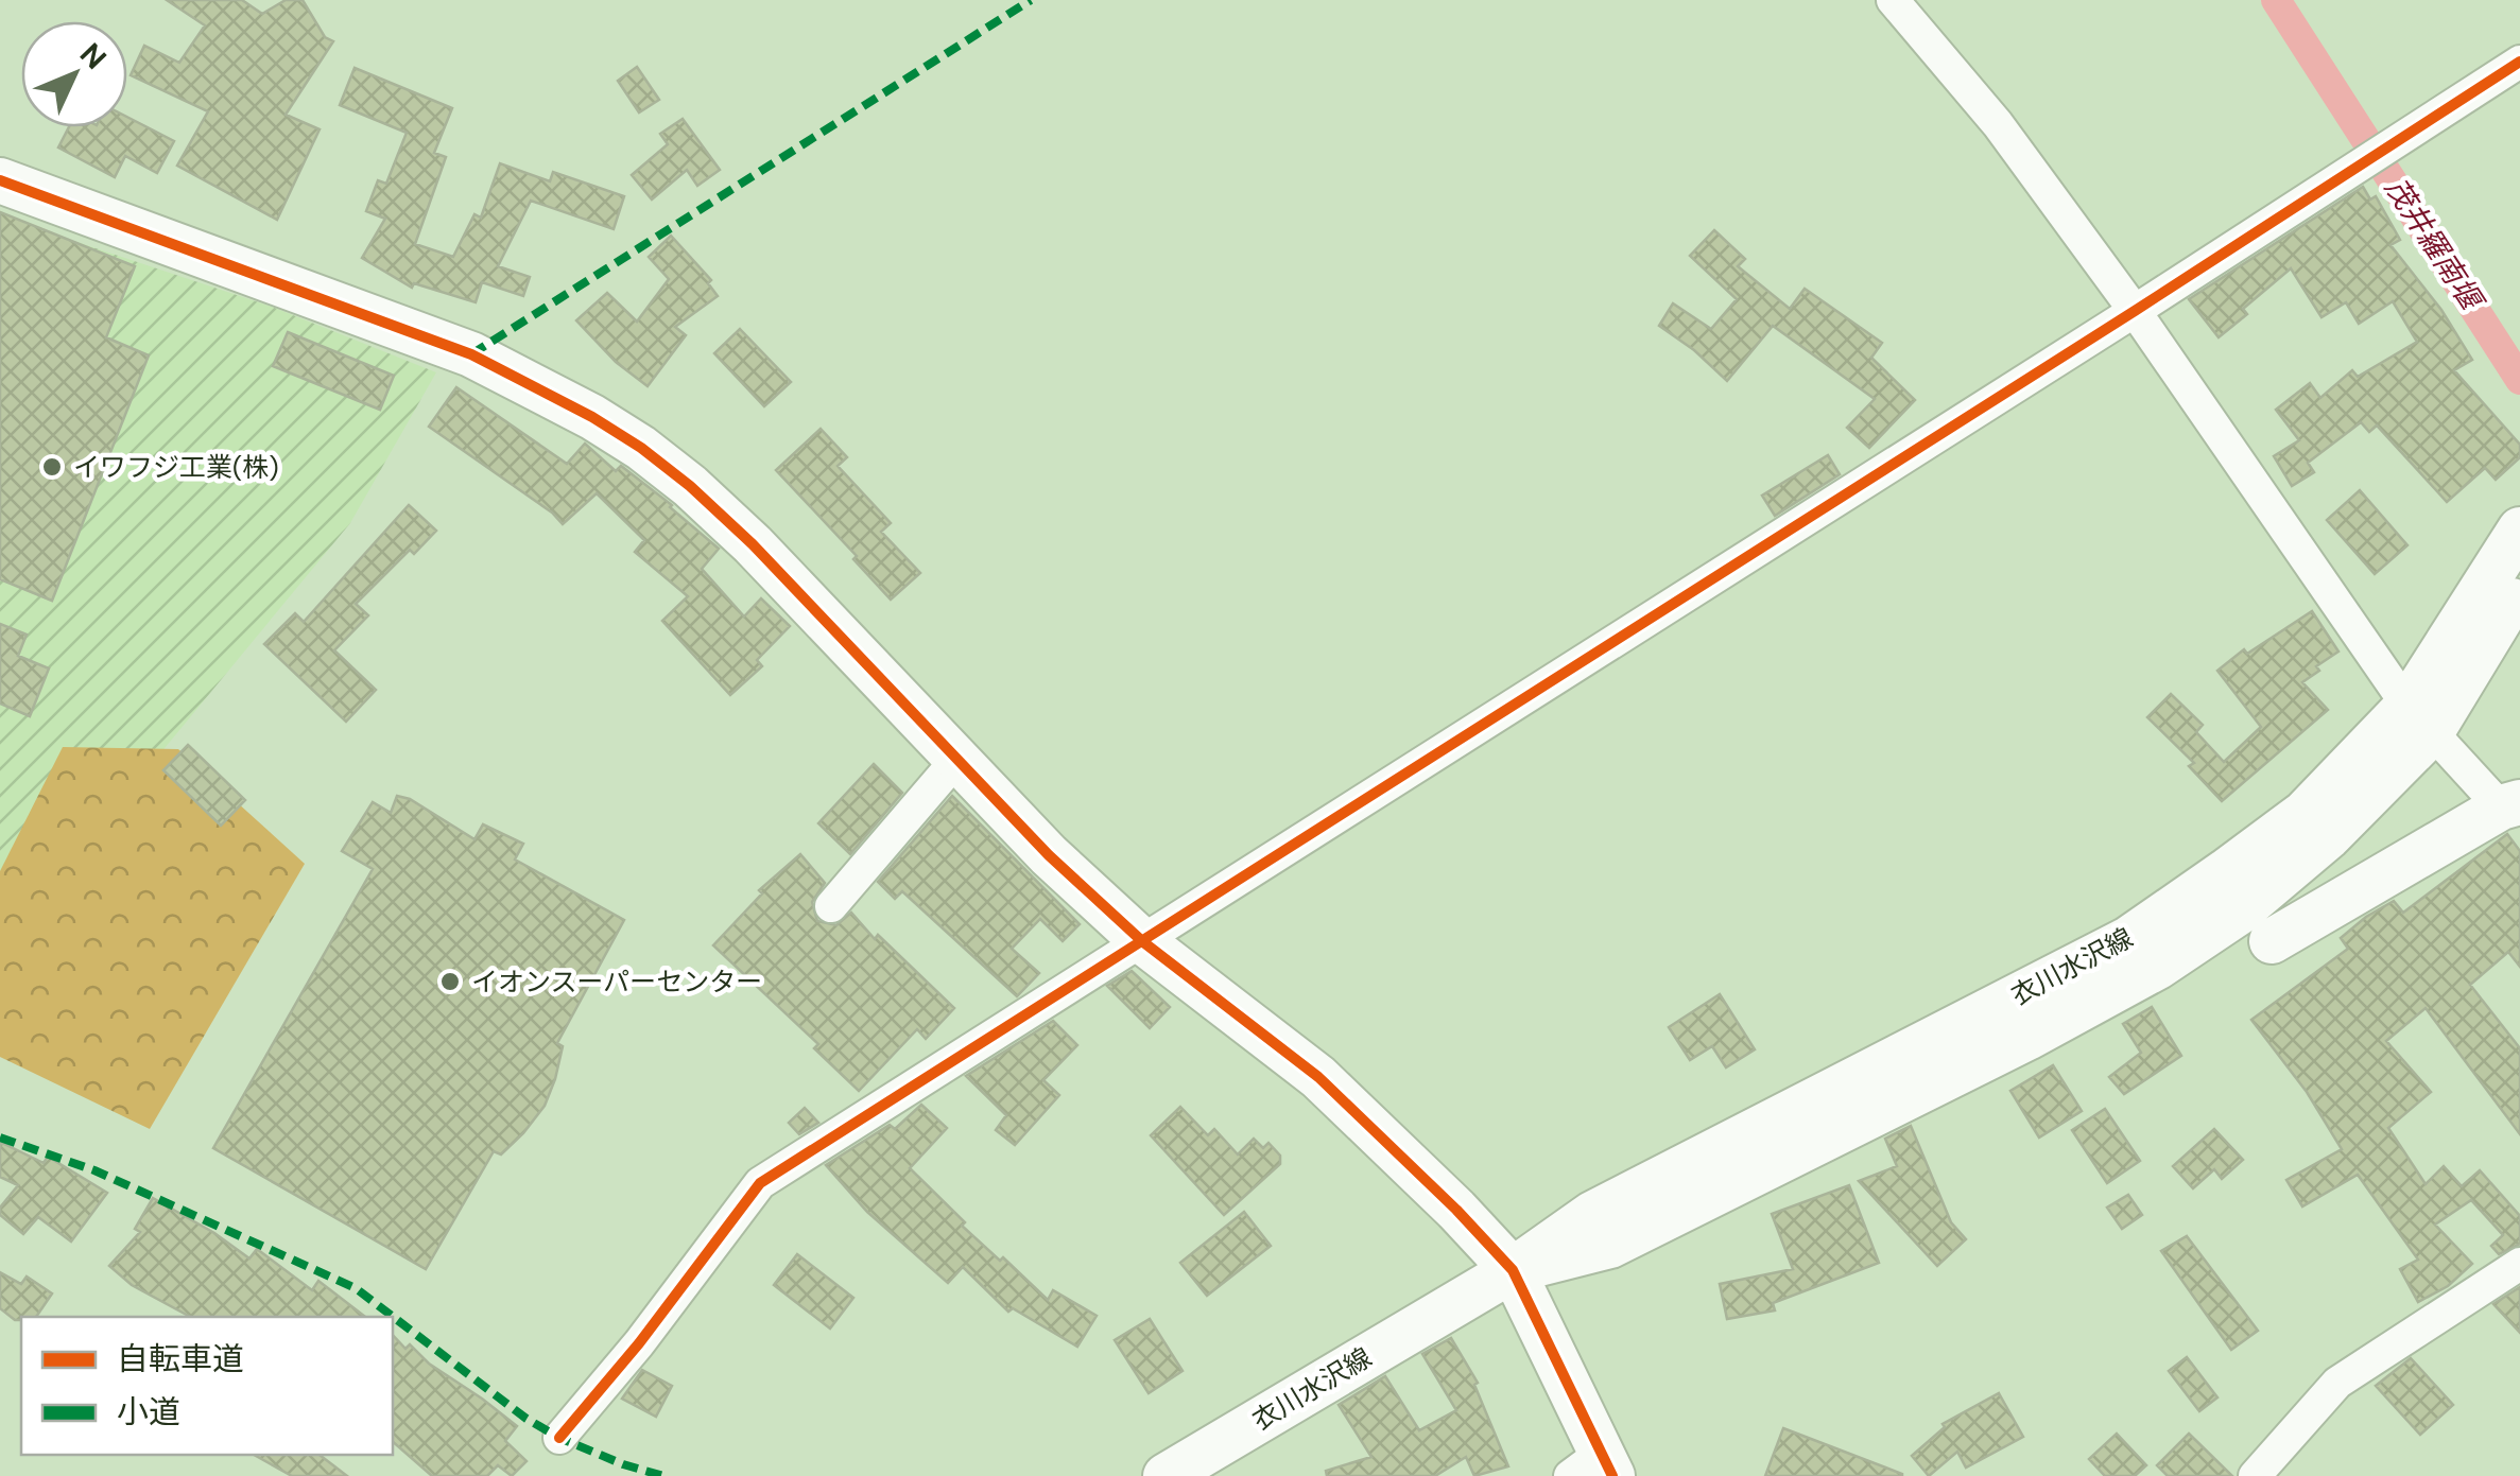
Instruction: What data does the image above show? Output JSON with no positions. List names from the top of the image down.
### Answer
{
  "streets": {
    "street": ["衣川水沢線"]
  },
  "water": ["茂井羅南堰"],
  "places": ["イワフジ工業(株)", "イオンスーパーセンター"],
  "legend": ["自転車道", "小道"],
  "north": "top right"
}
